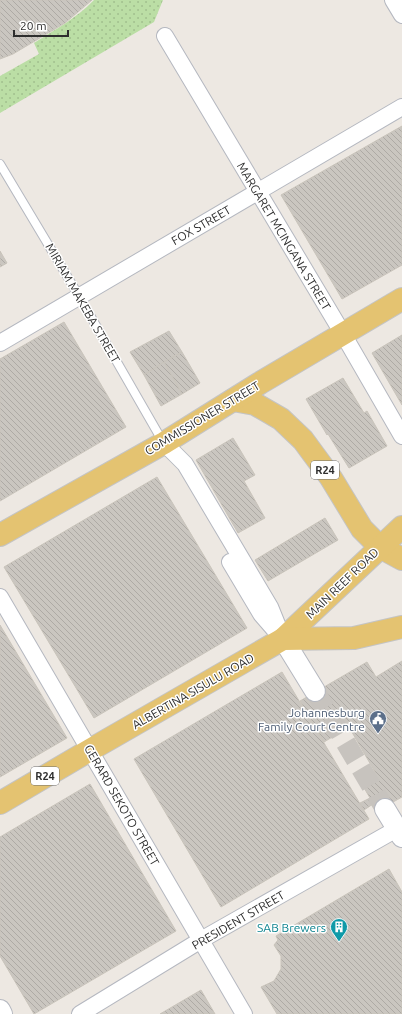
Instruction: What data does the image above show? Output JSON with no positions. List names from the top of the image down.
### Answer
{
  "streets": {
    "main road": [
      "COMMISSIONER STREET",
      "R24",
      "MAIN REEF ROAD",
      "ALBERTINA SISULU ROAD"
    ],
    "street": [
      "FOX STREET",
      "MARGARET MCINGANA STREET",
      "MIRIAM MAKEBA STREET",
      "GERARD SEKOTO STREET",
      "PRESIDENT STREET"
    ]
  },
  "crossings": [
    ["FOX STREET", "MARGARET MCINGANA STREET"],
    ["FOX STREET", "MIRIAM MAKEBA STREET"],
    ["MARGARET MCINGANA STREET", "COMMISSIONER STREET"],
    ["MIRIAM MAKEBA STREET", "COMMISSIONER STREET"],
    ["MIRIAM MAKEBA STREET", "MAIN REEF ROAD"],
    ["MIRIAM MAKEBA STREET", "ALBERTINA SISULU ROAD"],
    ["COMMISSIONER STREET", "R24"],
    ["R24", "MAIN REEF ROAD"],
    ["MAIN REEF ROAD", "ALBERTINA SISULU ROAD"],
    ["ALBERTINA SISULU ROAD", "GERARD SEKOTO STREET"],
    ["GERARD SEKOTO STREET", "PRESIDENT STREET"]
  ],
  "places": {
    "public building": ["Johannesburg Family Court Centre"],
    "building": ["SAB Brewers"]
  },
  "scale_bar": "20 m"
}
